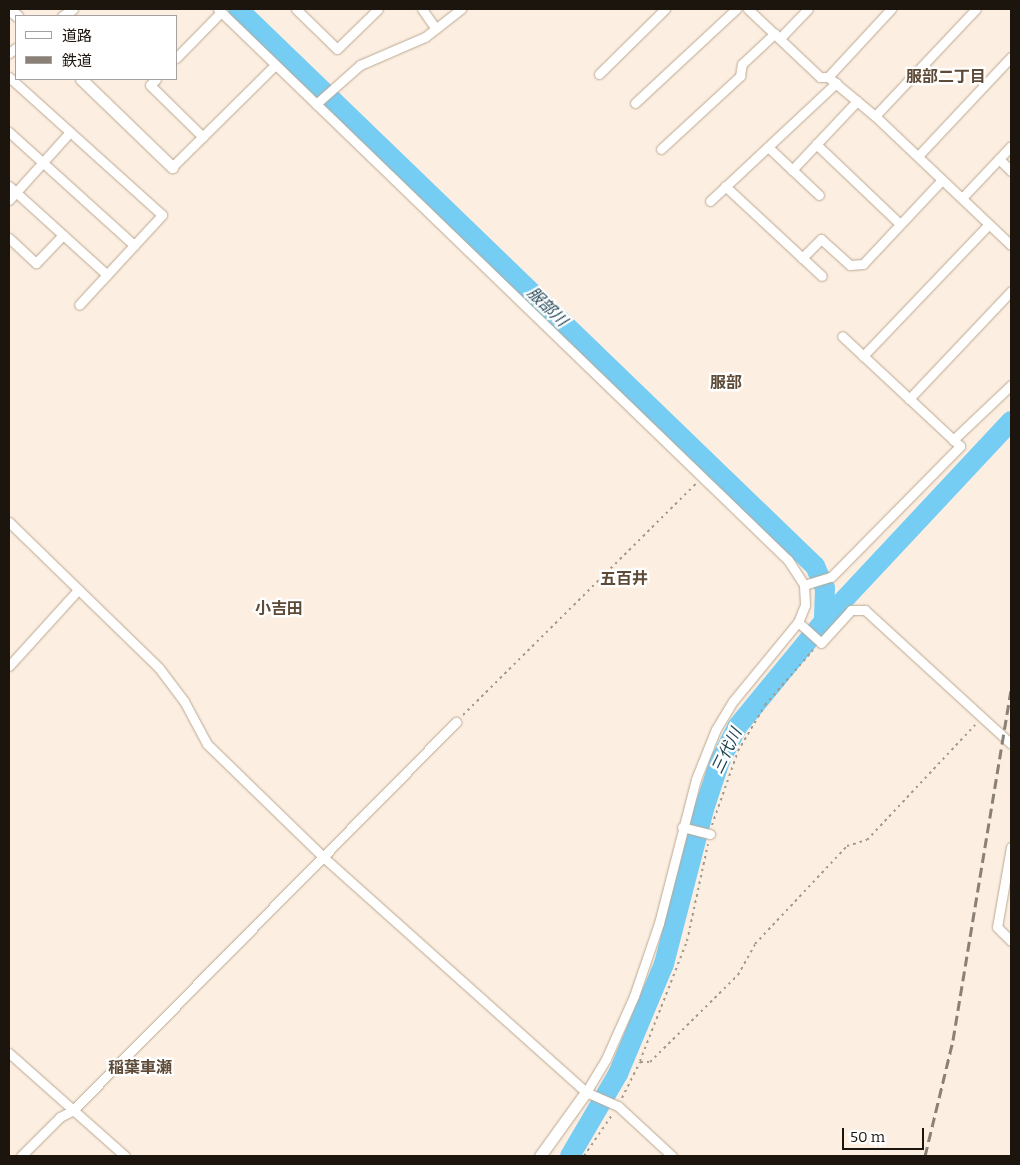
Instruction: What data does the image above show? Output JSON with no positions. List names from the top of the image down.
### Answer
{
  "districts": [
    "服部二丁目",
    "服部",
    "五百井",
    "小吉田",
    "稲葉車瀬"
  ],
  "water": ["服部川", "三代川"],
  "legend": ["道路", "鉄道"],
  "scale_bar": "50 m"
}
